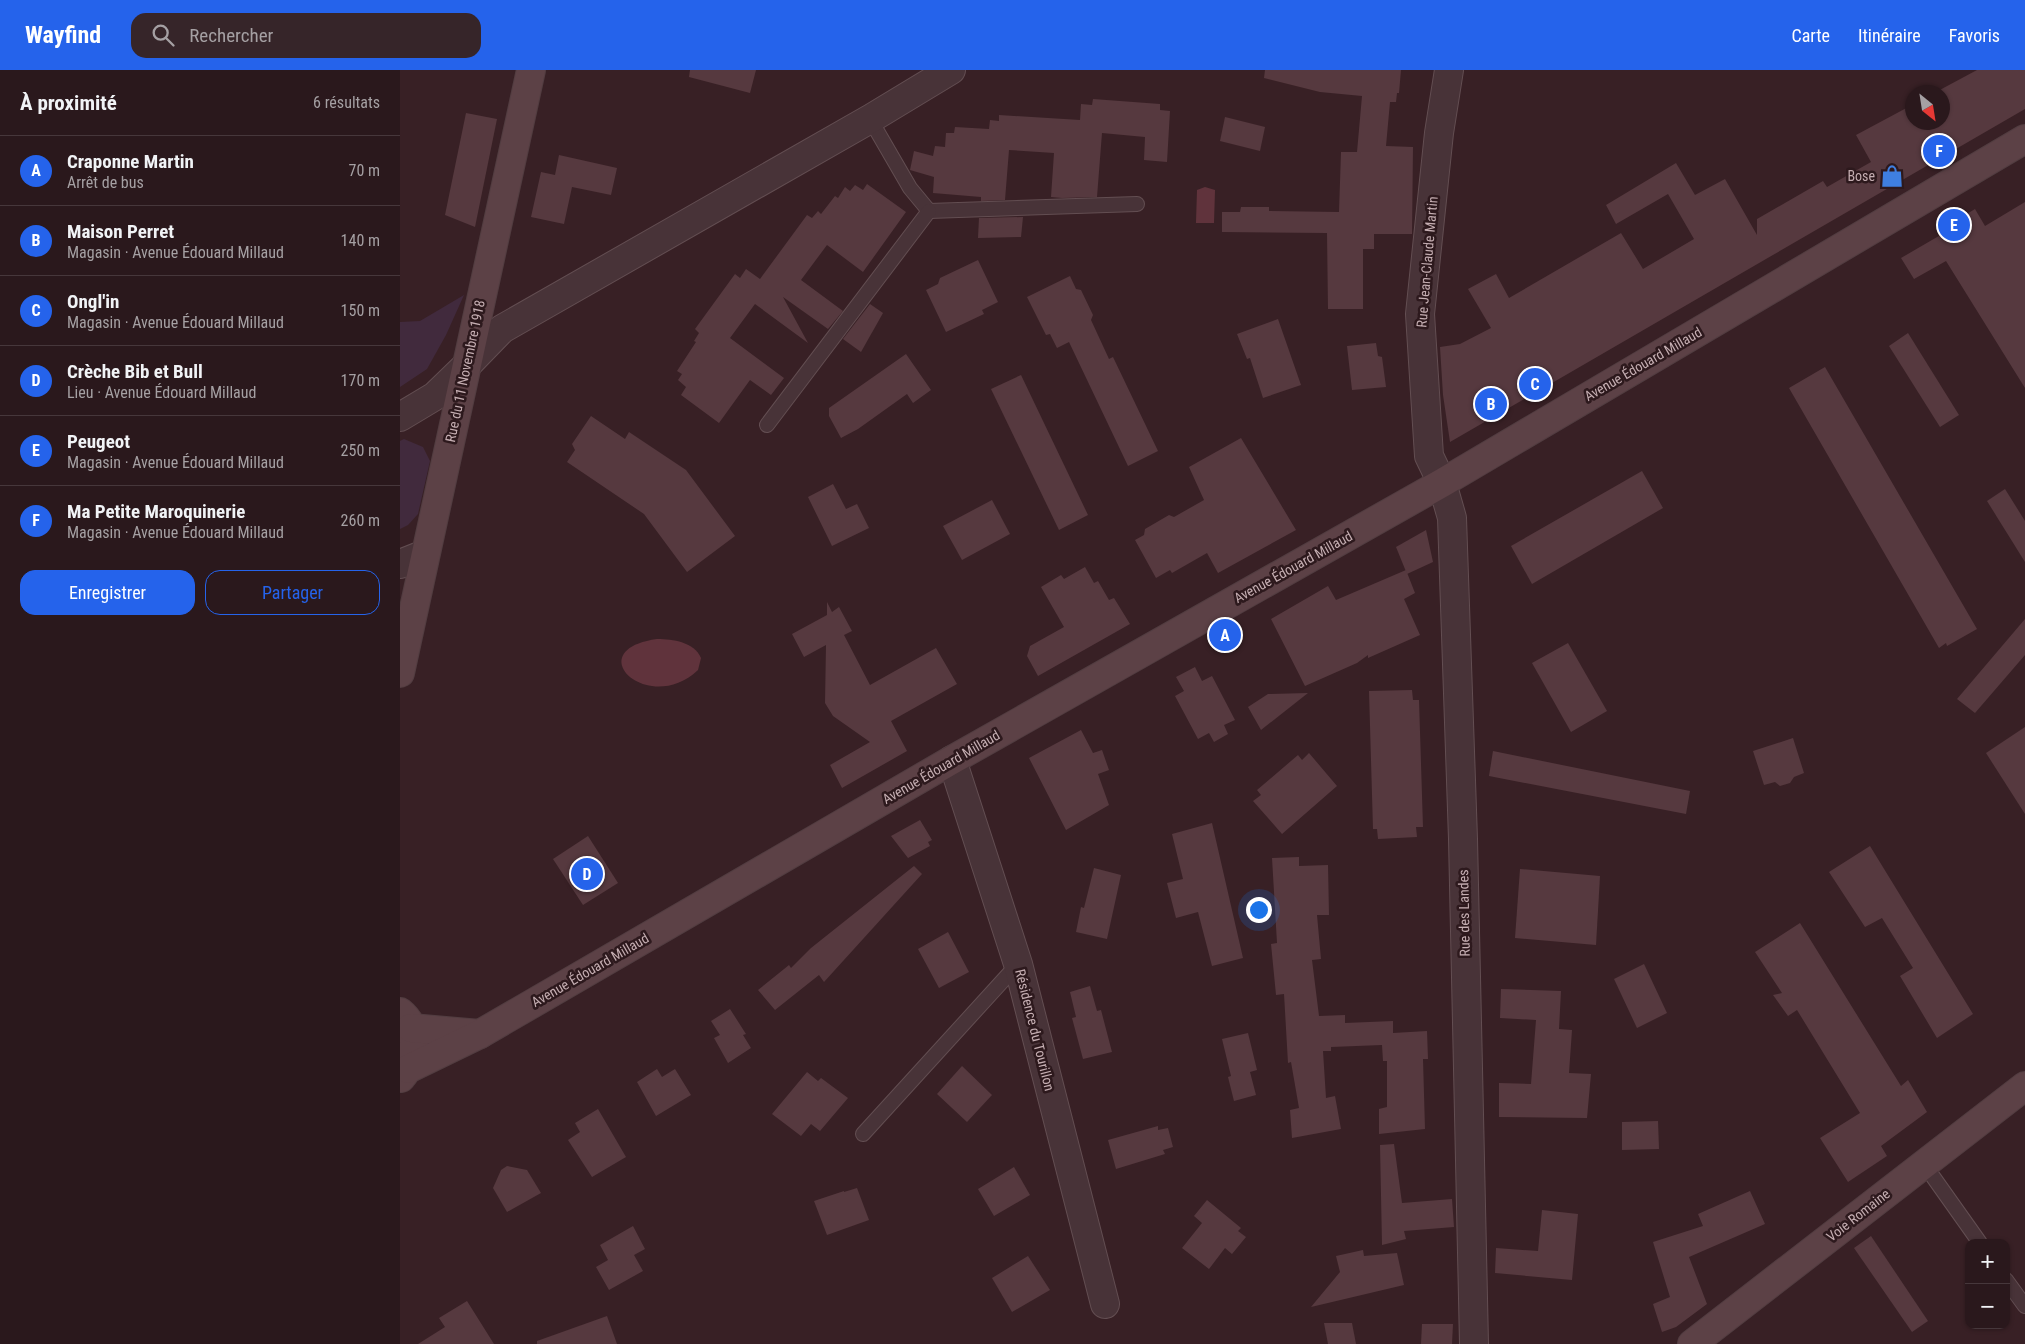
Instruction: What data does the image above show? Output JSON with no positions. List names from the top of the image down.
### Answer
{
  "streets": {
    "main road": ["Avenue Édouard Millaud", "Rue du 11 Novembre 1918", "Voie Romaine"],
    "street": ["Rue Jean-Claude Martin", "Rue des Landes", "Résidence du Tourillon"]
  },
  "crossings": [
    ["Rue Jean-Claude Martin", "Avenue Édouard Millaud"],
    ["Rue Jean-Claude Martin", "Rue des Landes"],
    ["Avenue Édouard Millaud", "Rue des Landes"],
    ["Avenue Édouard Millaud", "Résidence du Tourillon"]
  ],
  "places": {
    "shop": ["Bose"]
  },
  "north": "bottom right",
  "page": {
    "header": "Wayfind",
    "search": "Rechercher",
    "nav": ["Carte", "Itinéraire", "Favoris"],
    "heading": ["À proximité", "6 résultats"],
    "pins": [
      "F",
      "E",
      "C",
      "B",
      "A",
      "D"
    ],
    "list": [
      {
        "mark": "A",
        "name": "Craponne Martin",
        "note": "Arrêt de bus",
        "value": "70 m"
      },
      {
        "mark": "B",
        "name": "Maison Perret",
        "note": "Magasin · Avenue Édouard Millaud",
        "value": "140 m"
      },
      {
        "mark": "C",
        "name": "Ongl'in",
        "note": "Magasin · Avenue Édouard Millaud",
        "value": "150 m"
      },
      {
        "mark": "D",
        "name": "Crèche Bib et Bull",
        "note": "Lieu · Avenue Édouard Millaud",
        "value": "170 m"
      },
      {
        "mark": "E",
        "name": "Peugeot",
        "note": "Magasin · Avenue Édouard Millaud",
        "value": "250 m"
      },
      {
        "mark": "F",
        "name": "Ma Petite Maroquinerie",
        "note": "Magasin · Avenue Édouard Millaud",
        "value": "260 m"
      }
    ],
    "buttons": ["Enregistrer", "Partager"],
    "map_buttons": ["+", "−"]
  }
}
